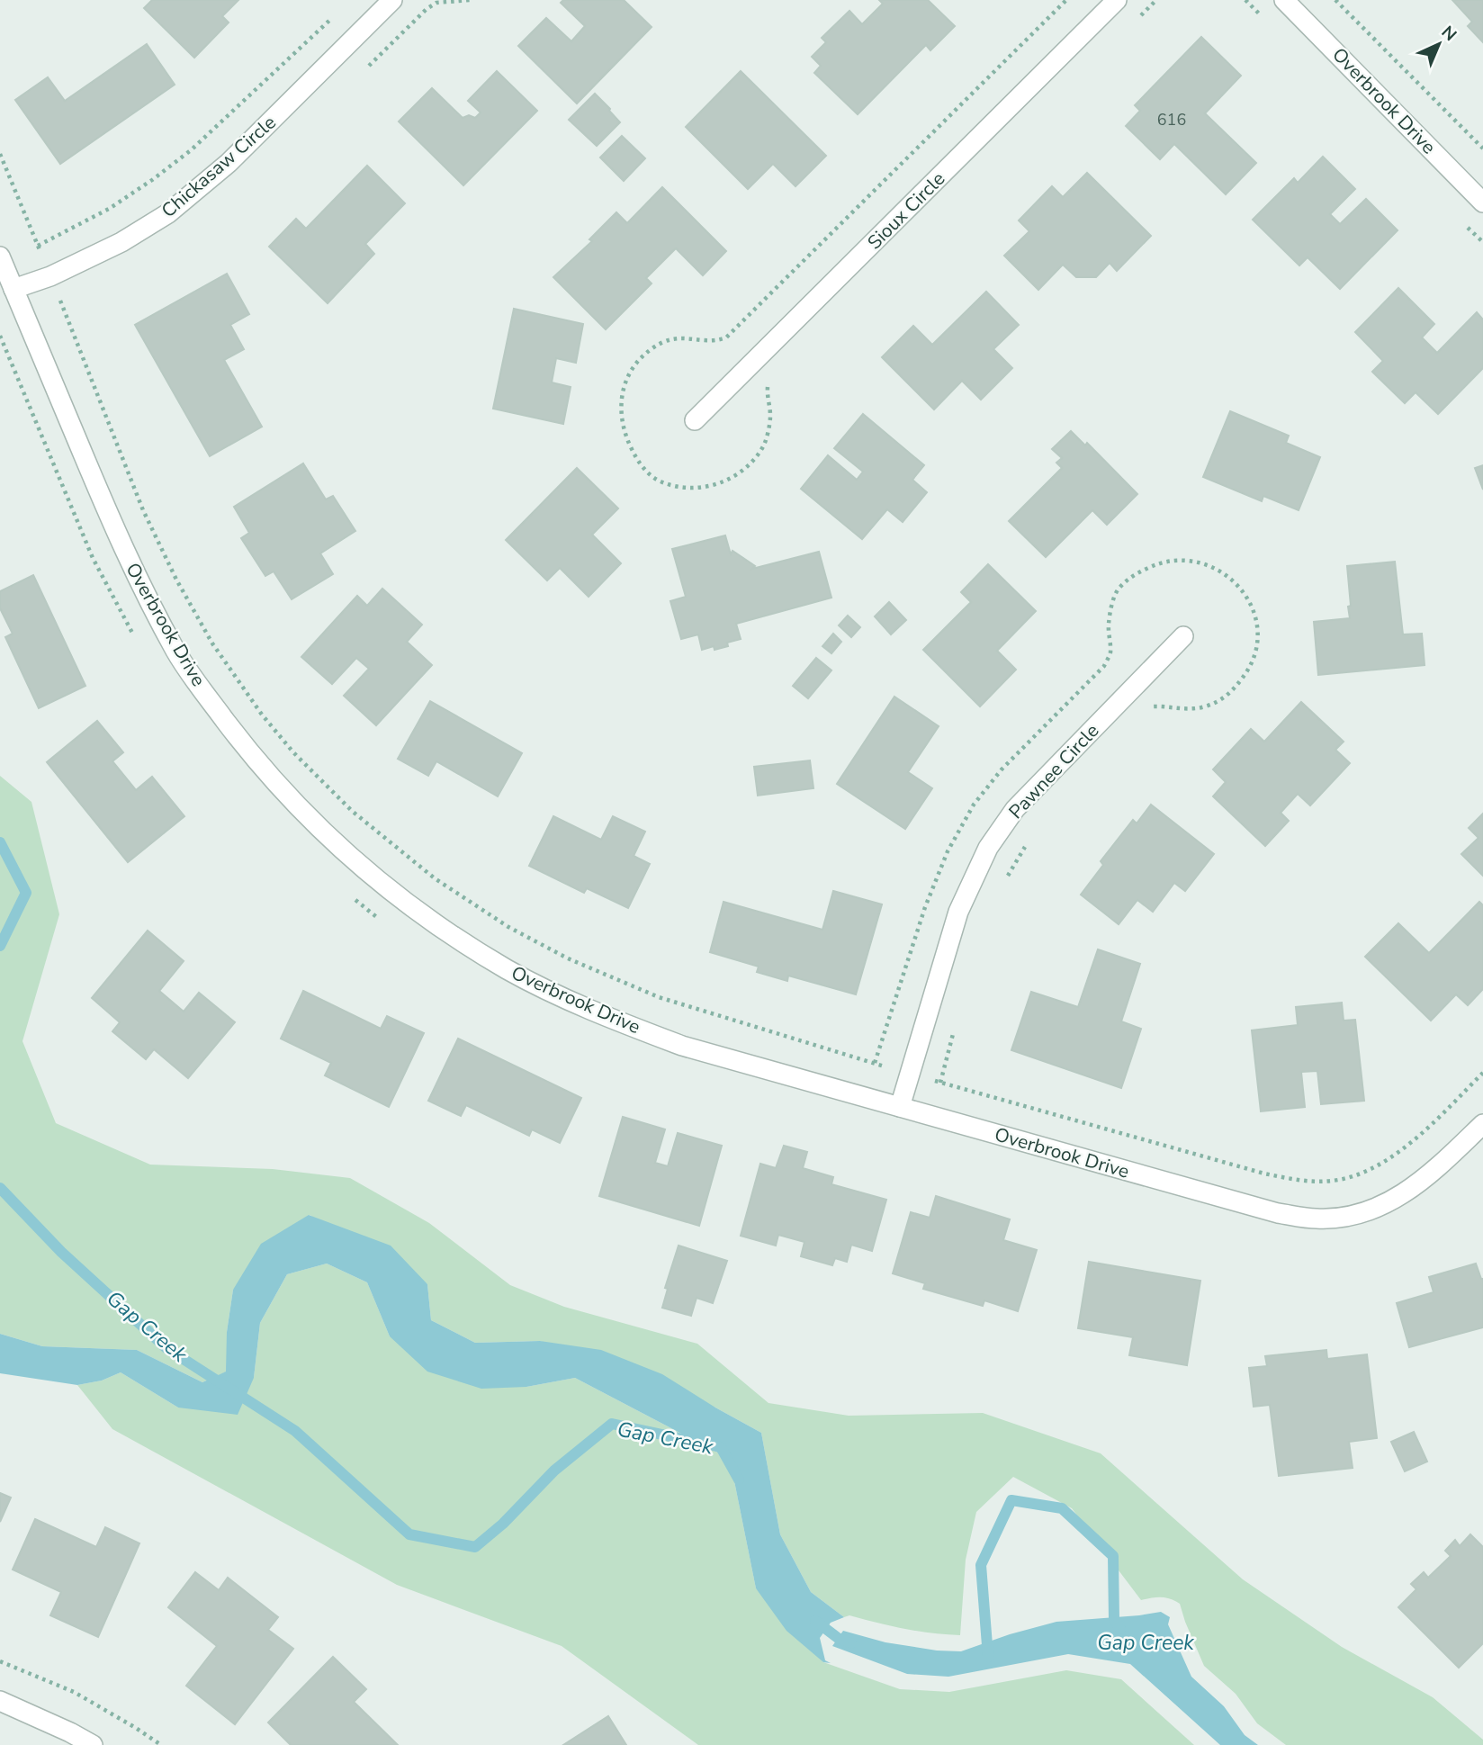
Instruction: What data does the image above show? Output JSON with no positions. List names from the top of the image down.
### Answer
{
  "streets": {
    "street": [
      "Overbrook Drive",
      "Chickasaw Circle",
      "Sioux Circle",
      "Pawnee Circle"
    ]
  },
  "crossings": [
    ["Overbrook Drive", "Chickasaw Circle"],
    ["Overbrook Drive", "Pawnee Circle"]
  ],
  "water": ["Gap Creek"],
  "house_numbers": ["616"],
  "north": "top right"
}
